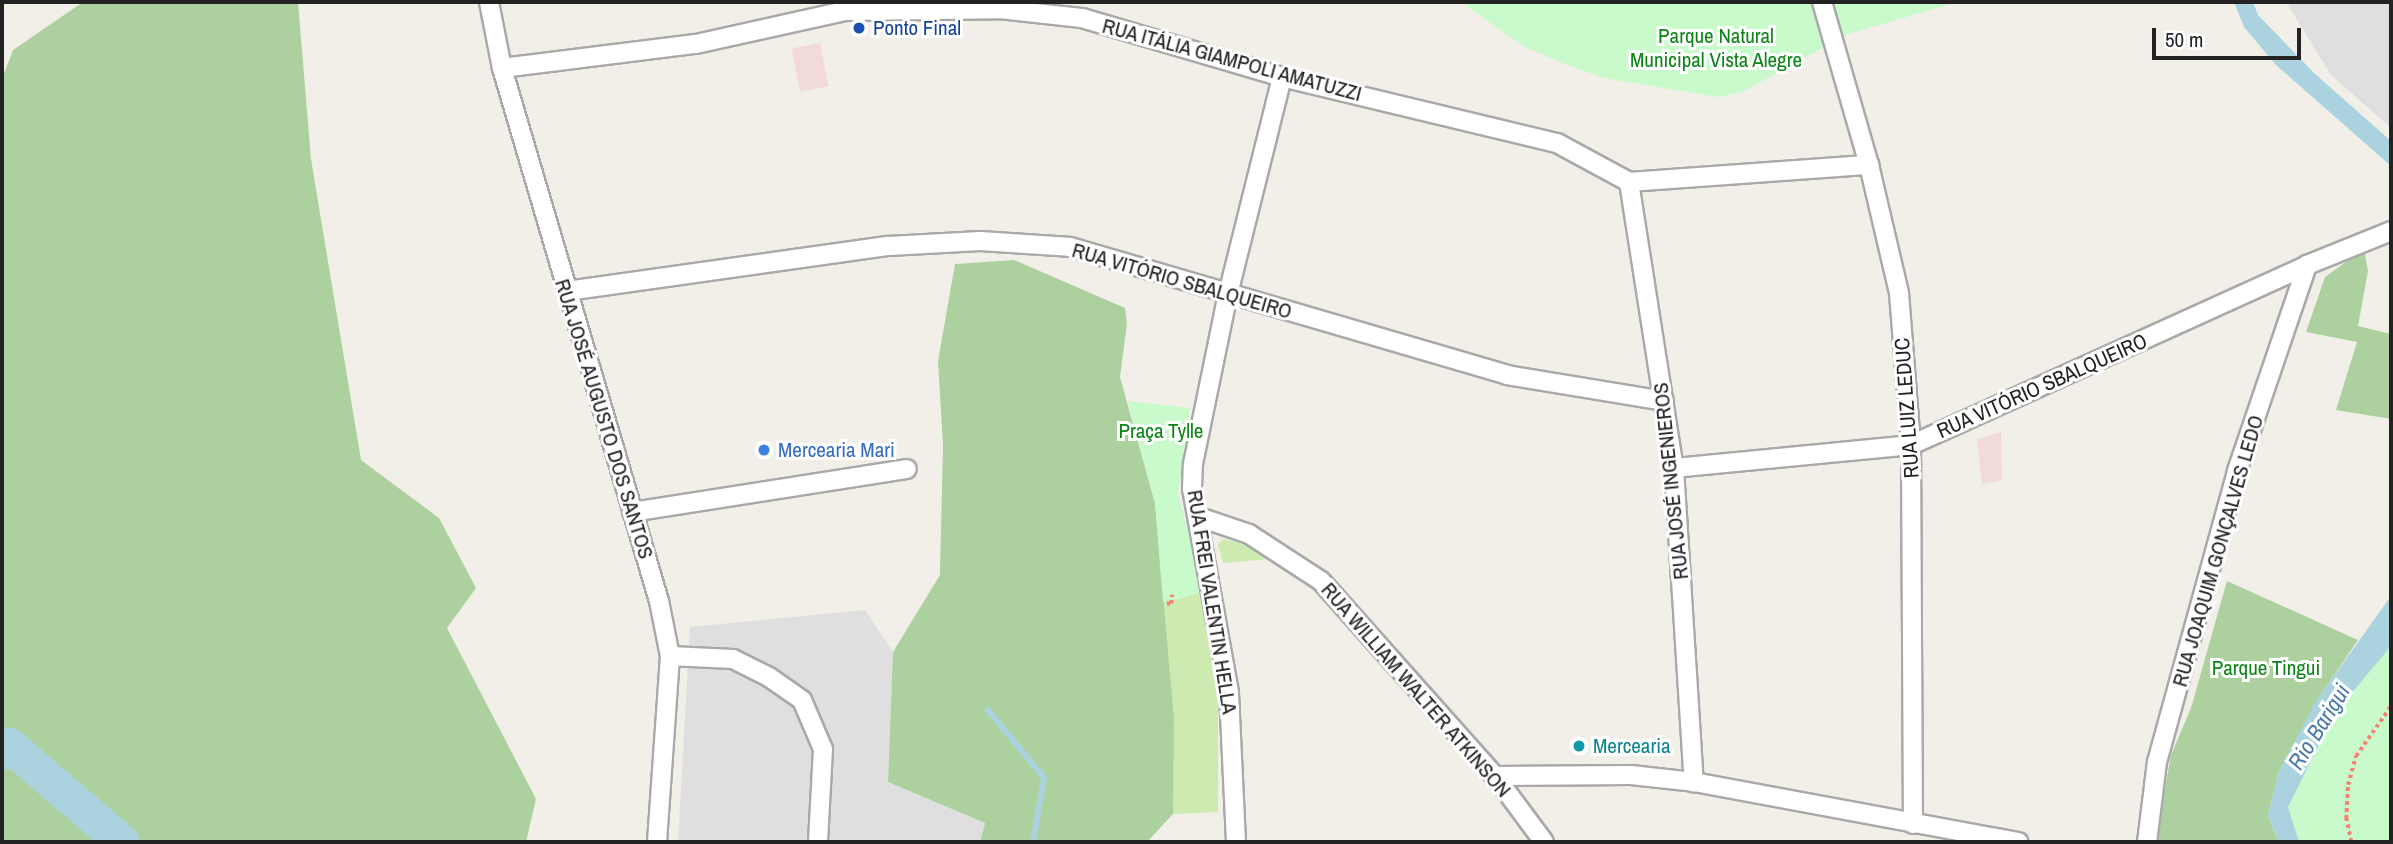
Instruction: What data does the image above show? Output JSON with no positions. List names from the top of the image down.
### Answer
{
  "streets": {
    "street": [
      "RUA ITÁLIA GIAMPOLI AMATUZZI",
      "RUA VITÓRIO SBALQUEIRO",
      "RUA LUIZ LEDUC",
      "RUA JOSÉ AUGUSTO DOS SANTOS",
      "RUA JOSÉ INGENIEROS",
      "RUA JOAQUIM GONÇALVES LEDO",
      "RUA FREI VALENTIN HELLA",
      "RUA WILLIAM WALTER ATKINSON"
    ]
  },
  "crossings": [
    ["RUA ITÁLIA GIAMPOLI AMATUZZI", "RUA JOSÉ AUGUSTO DOS SANTOS"],
    ["RUA ITÁLIA GIAMPOLI AMATUZZI", "RUA JOSÉ INGENIEROS"],
    ["RUA ITÁLIA GIAMPOLI AMATUZZI", "RUA FREI VALENTIN HELLA"],
    ["RUA VITÓRIO SBALQUEIRO", "RUA LUIZ LEDUC"],
    ["RUA VITÓRIO SBALQUEIRO", "RUA JOSÉ AUGUSTO DOS SANTOS"],
    ["RUA VITÓRIO SBALQUEIRO", "RUA JOSÉ INGENIEROS"],
    ["RUA VITÓRIO SBALQUEIRO", "RUA JOAQUIM GONÇALVES LEDO"],
    ["RUA VITÓRIO SBALQUEIRO", "RUA FREI VALENTIN HELLA"],
    ["RUA FREI VALENTIN HELLA", "RUA WILLIAM WALTER ATKINSON"]
  ],
  "water": ["Rio Barigui"],
  "parks": ["Parque Natural Municipal Vista Alegre", "Praça Tylle", "Parque Tingui"],
  "places": ["Ponto Final", "Mercearia Mari", "Mercearia"],
  "scale_bar": "50 m"
}
